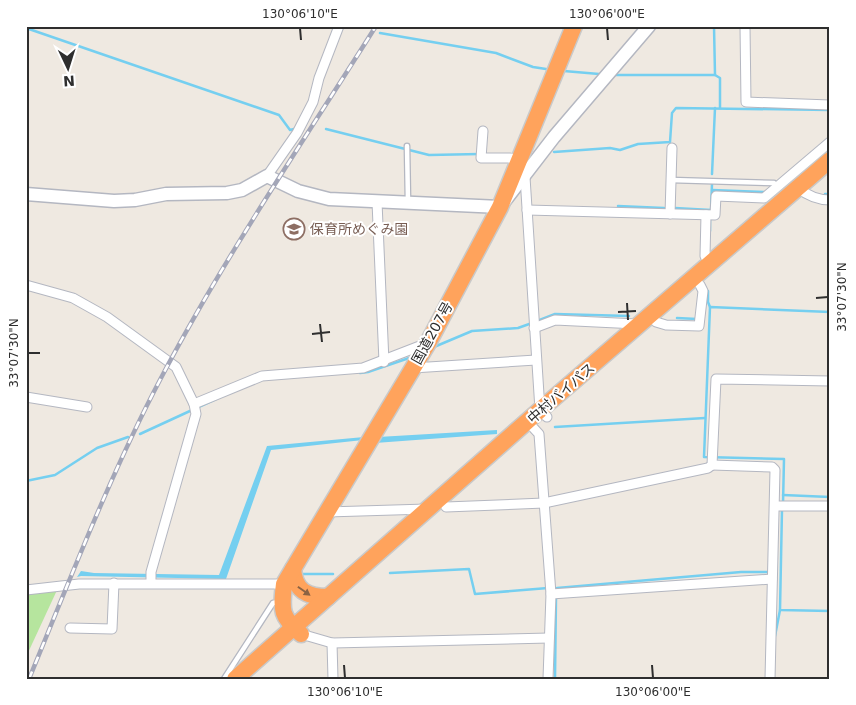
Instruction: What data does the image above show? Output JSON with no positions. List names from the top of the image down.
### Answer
{
  "streets": {
    "highway": ["国道207号", "中村バイパス"]
  },
  "crossings": [
    ["国道207号", "中村バイパス"]
  ],
  "places": {
    "school or university": ["保育所めぐみ園"]
  },
  "north": "bottom",
  "coordinates": ["130°06'10\"E", "130°06'00\"E", "33°07'30\"N"]
}
